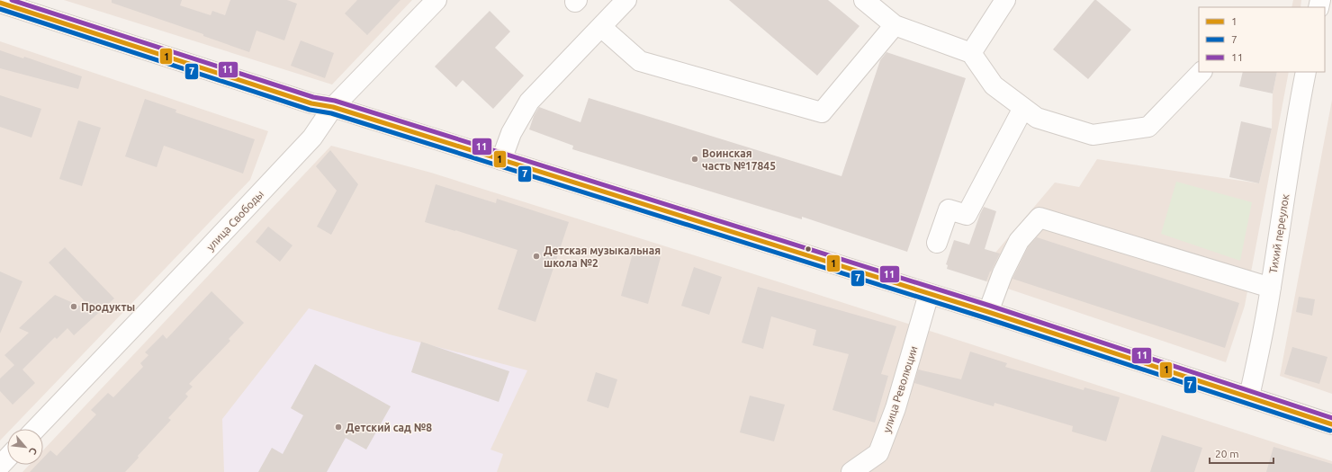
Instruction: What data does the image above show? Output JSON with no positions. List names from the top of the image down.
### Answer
{
  "streets": {
    "street": ["улица Свободы", "Тихий переулок", "улица Революции"]
  },
  "places": [
    "Воинская часть №17845",
    "Детская музыкальная школа №2",
    "Продукты",
    "Детский сад №8"
  ],
  "lines": ["transit line 11", "transit line 1", "transit line 7"],
  "legend": ["1", "7", "11"],
  "scale_bar": "20 m",
  "north": "bottom right"
}
